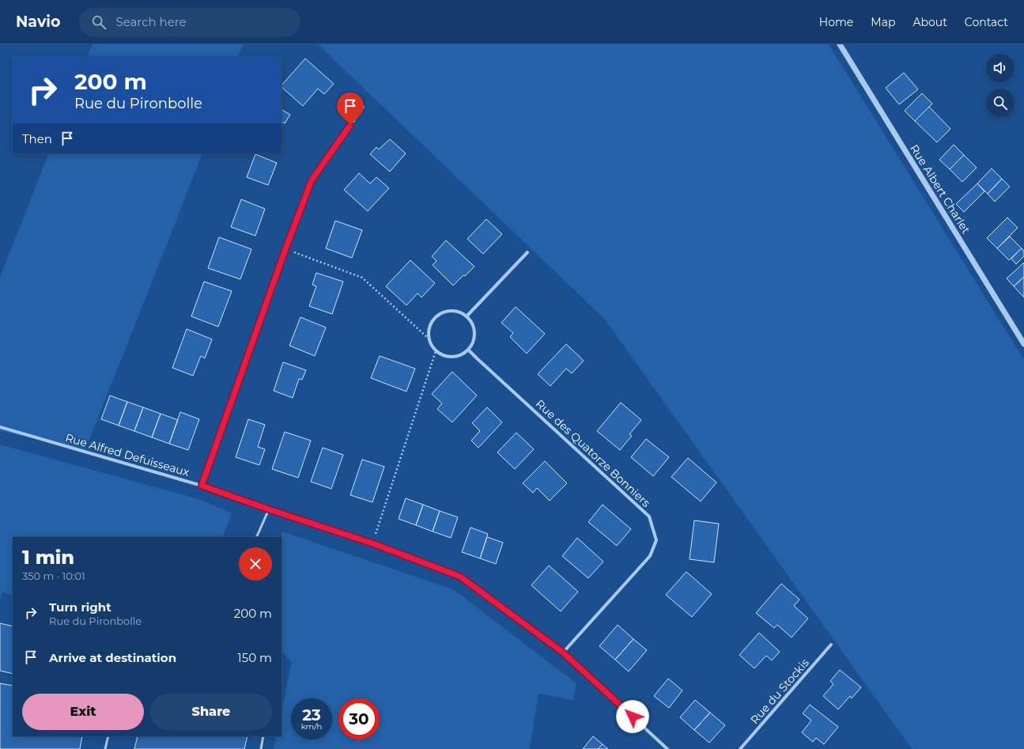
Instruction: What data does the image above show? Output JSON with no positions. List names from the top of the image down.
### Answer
{
  "streets": {
    "street": [
      "Rue Albert Charlet",
      "Rue des Quatorze Bonniers",
      "Rue Alfred Defuisseaux",
      "Rue du Stockis"
    ]
  },
  "crossings": [
    ["Rue des Quatorze Bonniers", "Rue Alfred Defuisseaux"]
  ],
  "page": {
    "header": "Navio",
    "search": "Search here",
    "nav": [
      "Home",
      "Map",
      "About",
      "Contact"
    ],
    "turn": ["200 m", "Rue du Pironbolle"],
    "then": "Then",
    "heading": ["1 min", "350 m · 10:01"],
    "list": [
      {
        "name": "Turn right",
        "note": "Rue du Pironbolle",
        "value": "200 m"
      },
      {
        "name": "Arrive at destination",
        "value": "150 m"
      }
    ],
    "buttons": ["Exit", "Share"],
    "speed": "23 km/h",
    "limit": "30"
  }
}
